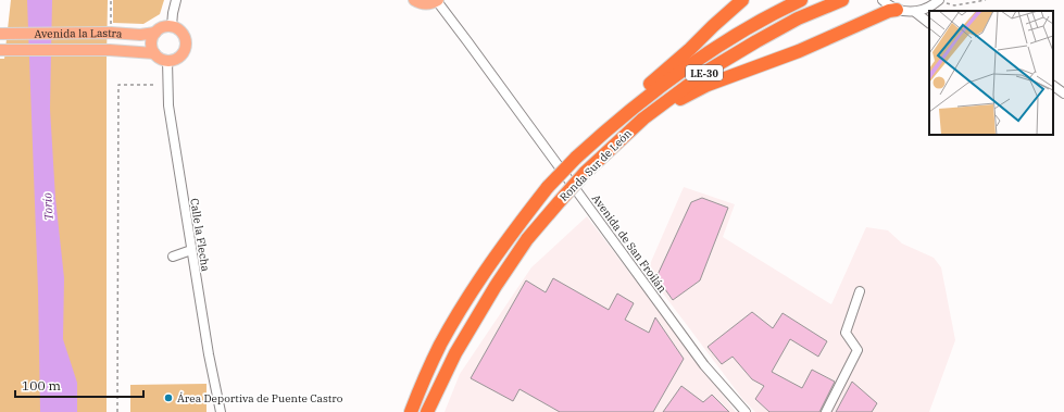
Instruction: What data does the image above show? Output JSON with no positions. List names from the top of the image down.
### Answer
{
  "streets": {
    "highway": ["LE-30", "Ronda Sur de León"],
    "main road": ["Avenida la Lastra"],
    "street": ["Calle la Flecha", "Avenida de San Froilán"]
  },
  "crossings": [
    ["Avenida la Lastra", "Calle la Flecha"]
  ],
  "water": ["Torío"],
  "places": ["Área Deportiva de Puente Castro"],
  "scale_bar": "100 m"
}
